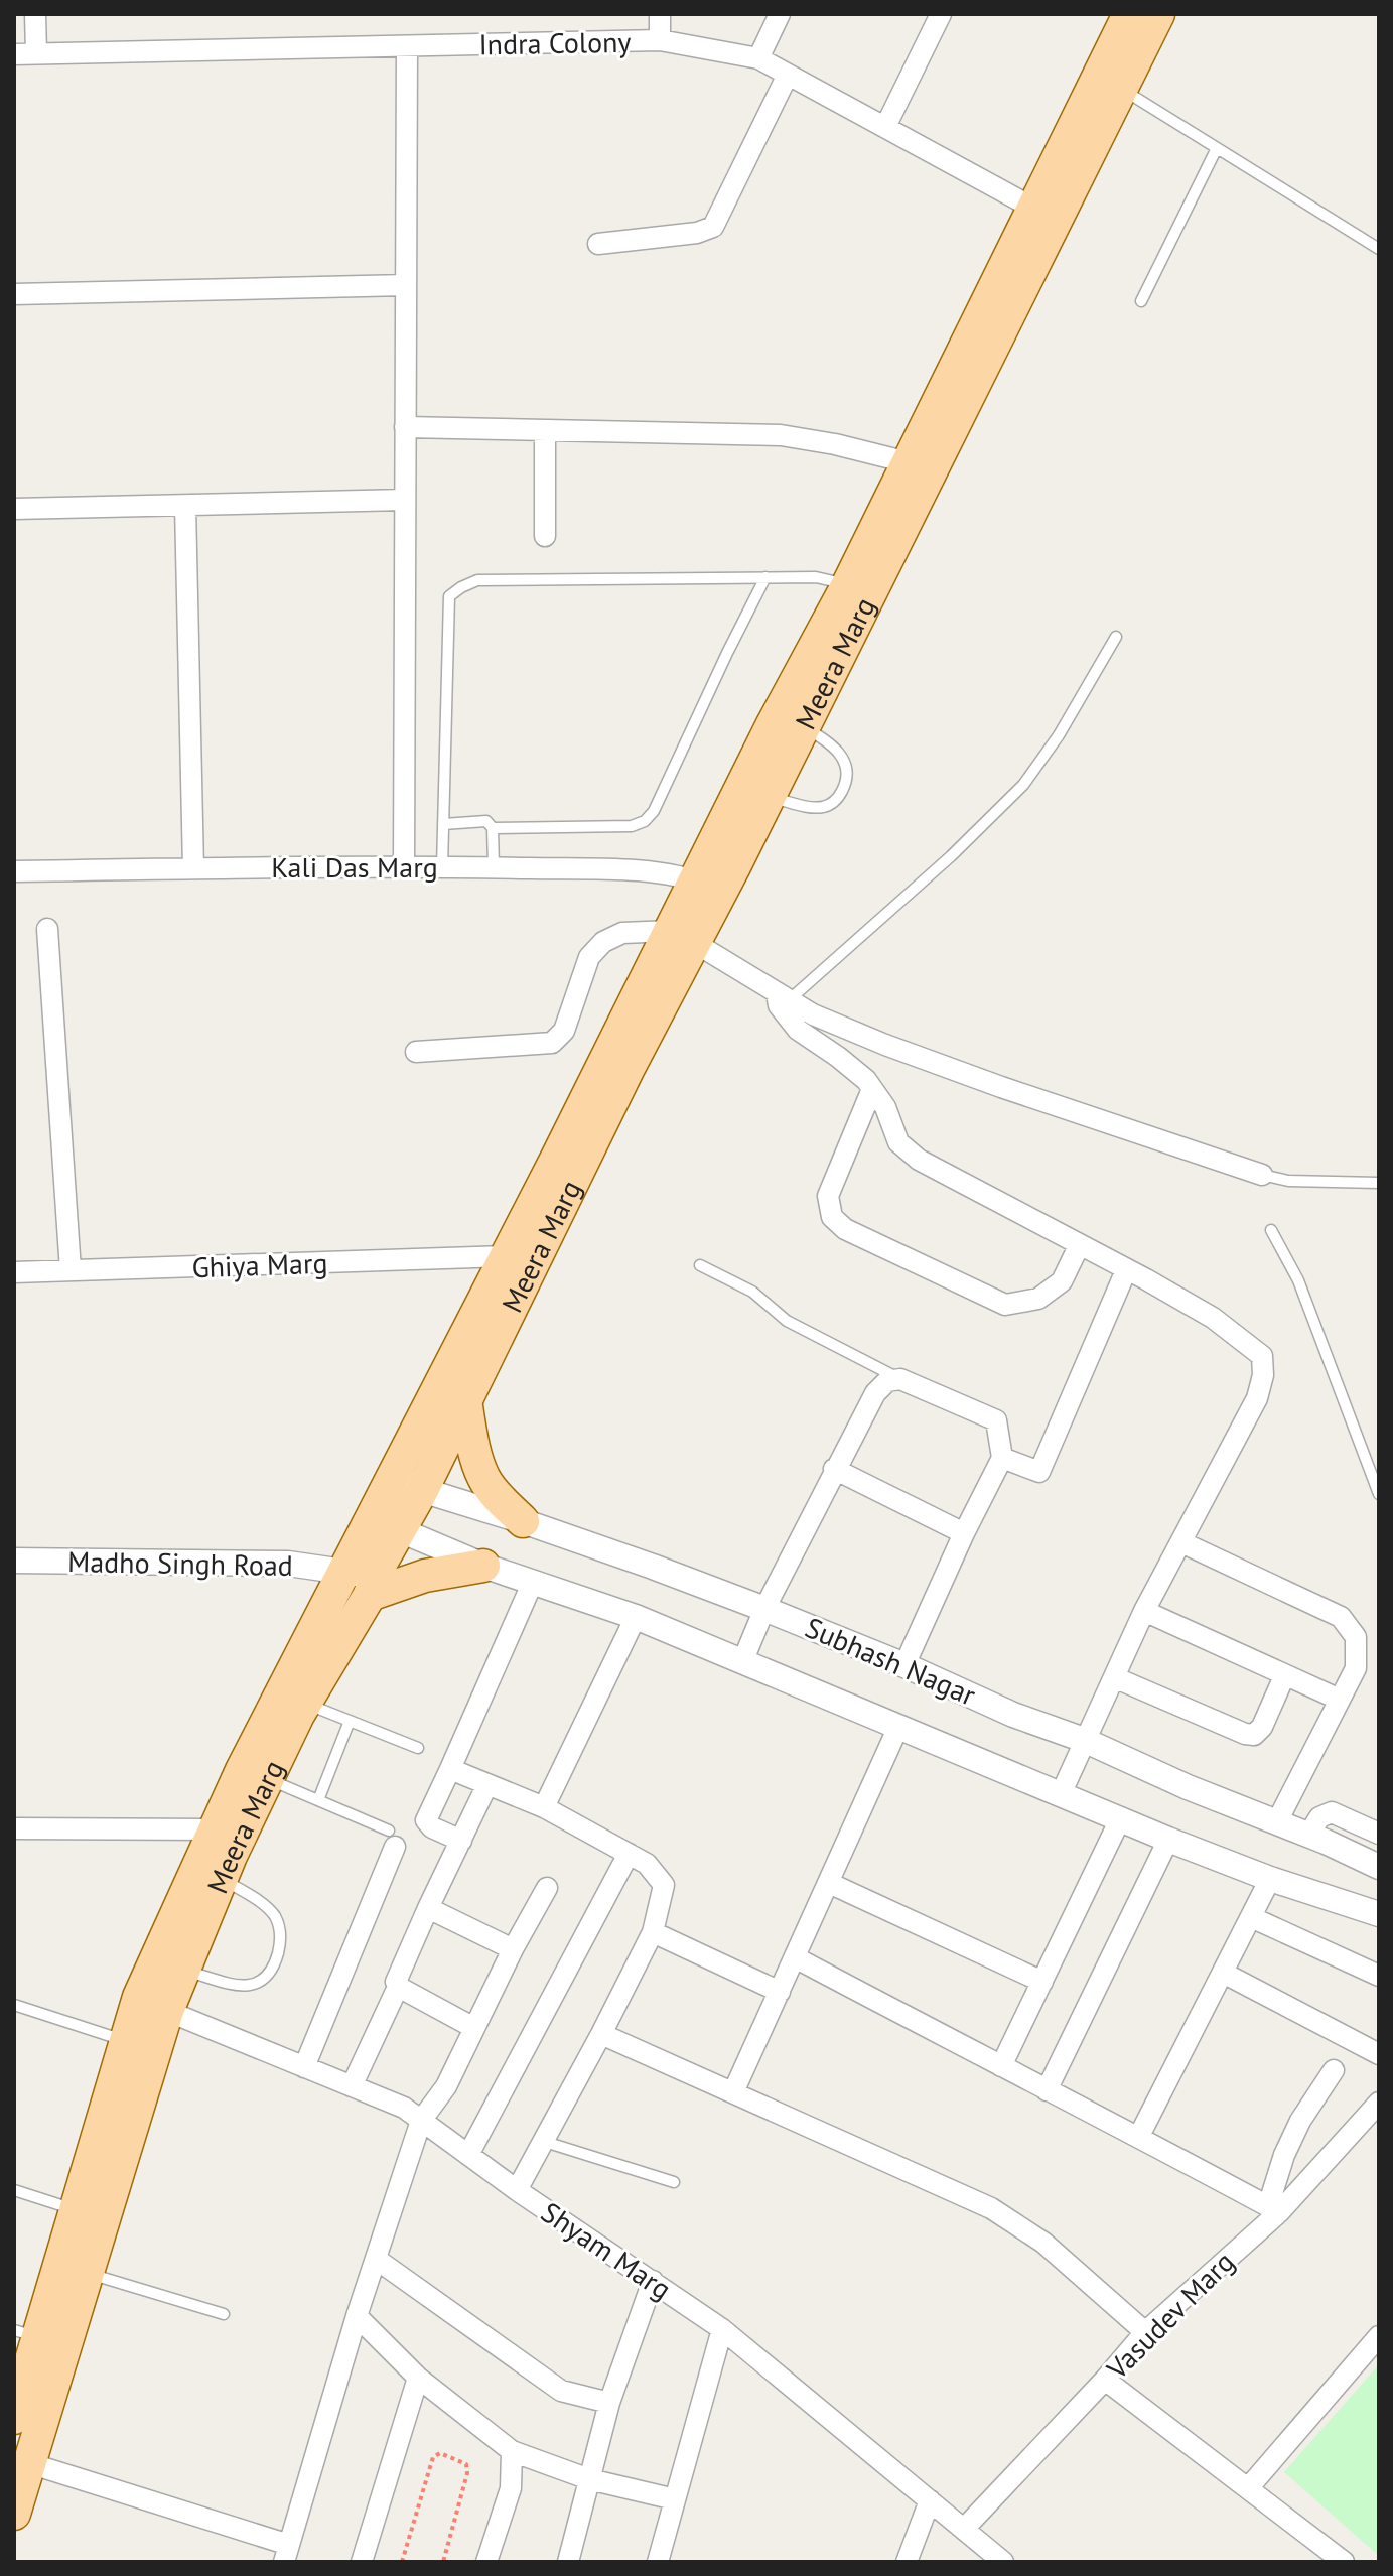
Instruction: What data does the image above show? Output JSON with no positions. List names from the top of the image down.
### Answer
{
  "streets": {
    "main road": ["Meera Marg"],
    "street": [
      "Indra Colony",
      "Kali Das Marg",
      "Ghiya Marg",
      "Madho Singh Road",
      "Subhash Nagar",
      "Shyam Marg",
      "Vasudev Marg"
    ]
  },
  "crossings": [
    ["Indra Colony", "Meera Marg"],
    ["Meera Marg", "Kali Das Marg"],
    ["Meera Marg", "Ghiya Marg"],
    ["Meera Marg", "Madho Singh Road"],
    ["Meera Marg", "Subhash Nagar"],
    ["Meera Marg", "Shyam Marg"],
    ["Shyam Marg", "Vasudev Marg"]
  ]
}
